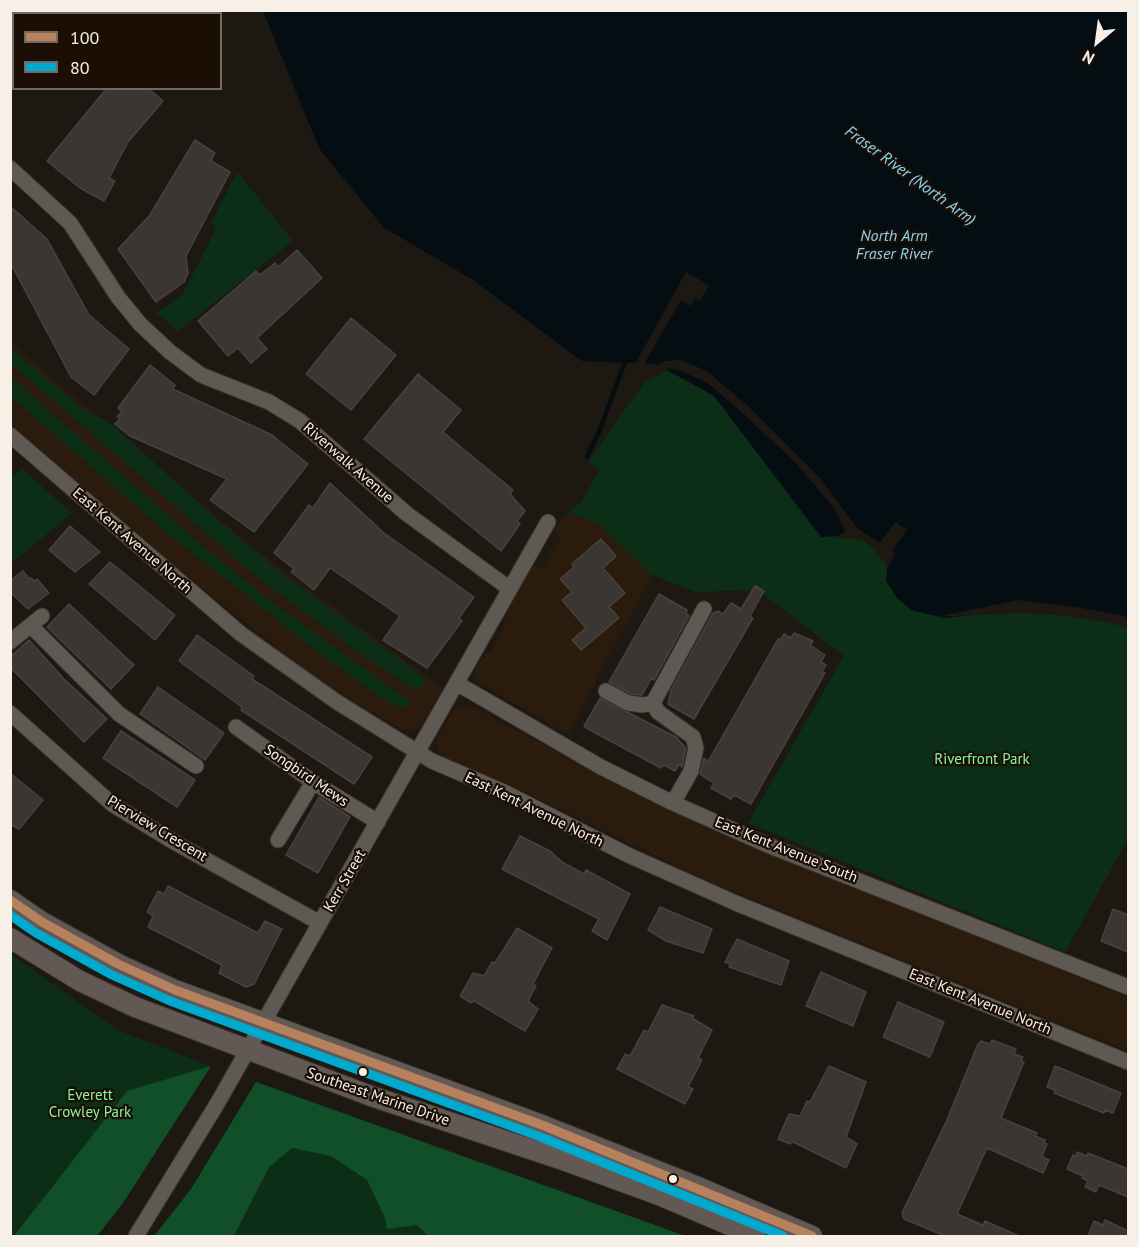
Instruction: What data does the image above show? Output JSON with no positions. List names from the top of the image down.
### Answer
{
  "streets": {
    "main road": ["Southeast Marine Drive"],
    "street": [
      "Riverwalk Avenue",
      "East Kent Avenue North",
      "Songbird Mews",
      "Pierview Crescent",
      "East Kent Avenue South",
      "Kerr Street"
    ]
  },
  "crossings": [
    ["Riverwalk Avenue", "Kerr Street"],
    ["East Kent Avenue North", "Kerr Street"],
    ["Songbird Mews", "Kerr Street"],
    ["Pierview Crescent", "Kerr Street"],
    ["East Kent Avenue South", "Kerr Street"],
    ["Kerr Street", "Southeast Marine Drive"]
  ],
  "water": ["Fraser River (North Arm)", "North Arm Fraser River"],
  "parks": ["Riverfront Park", "Everett Crowley Park"],
  "lines": ["transit line 100", "transit line 80"],
  "legend": ["100", "80"],
  "north": "bottom left"
}
